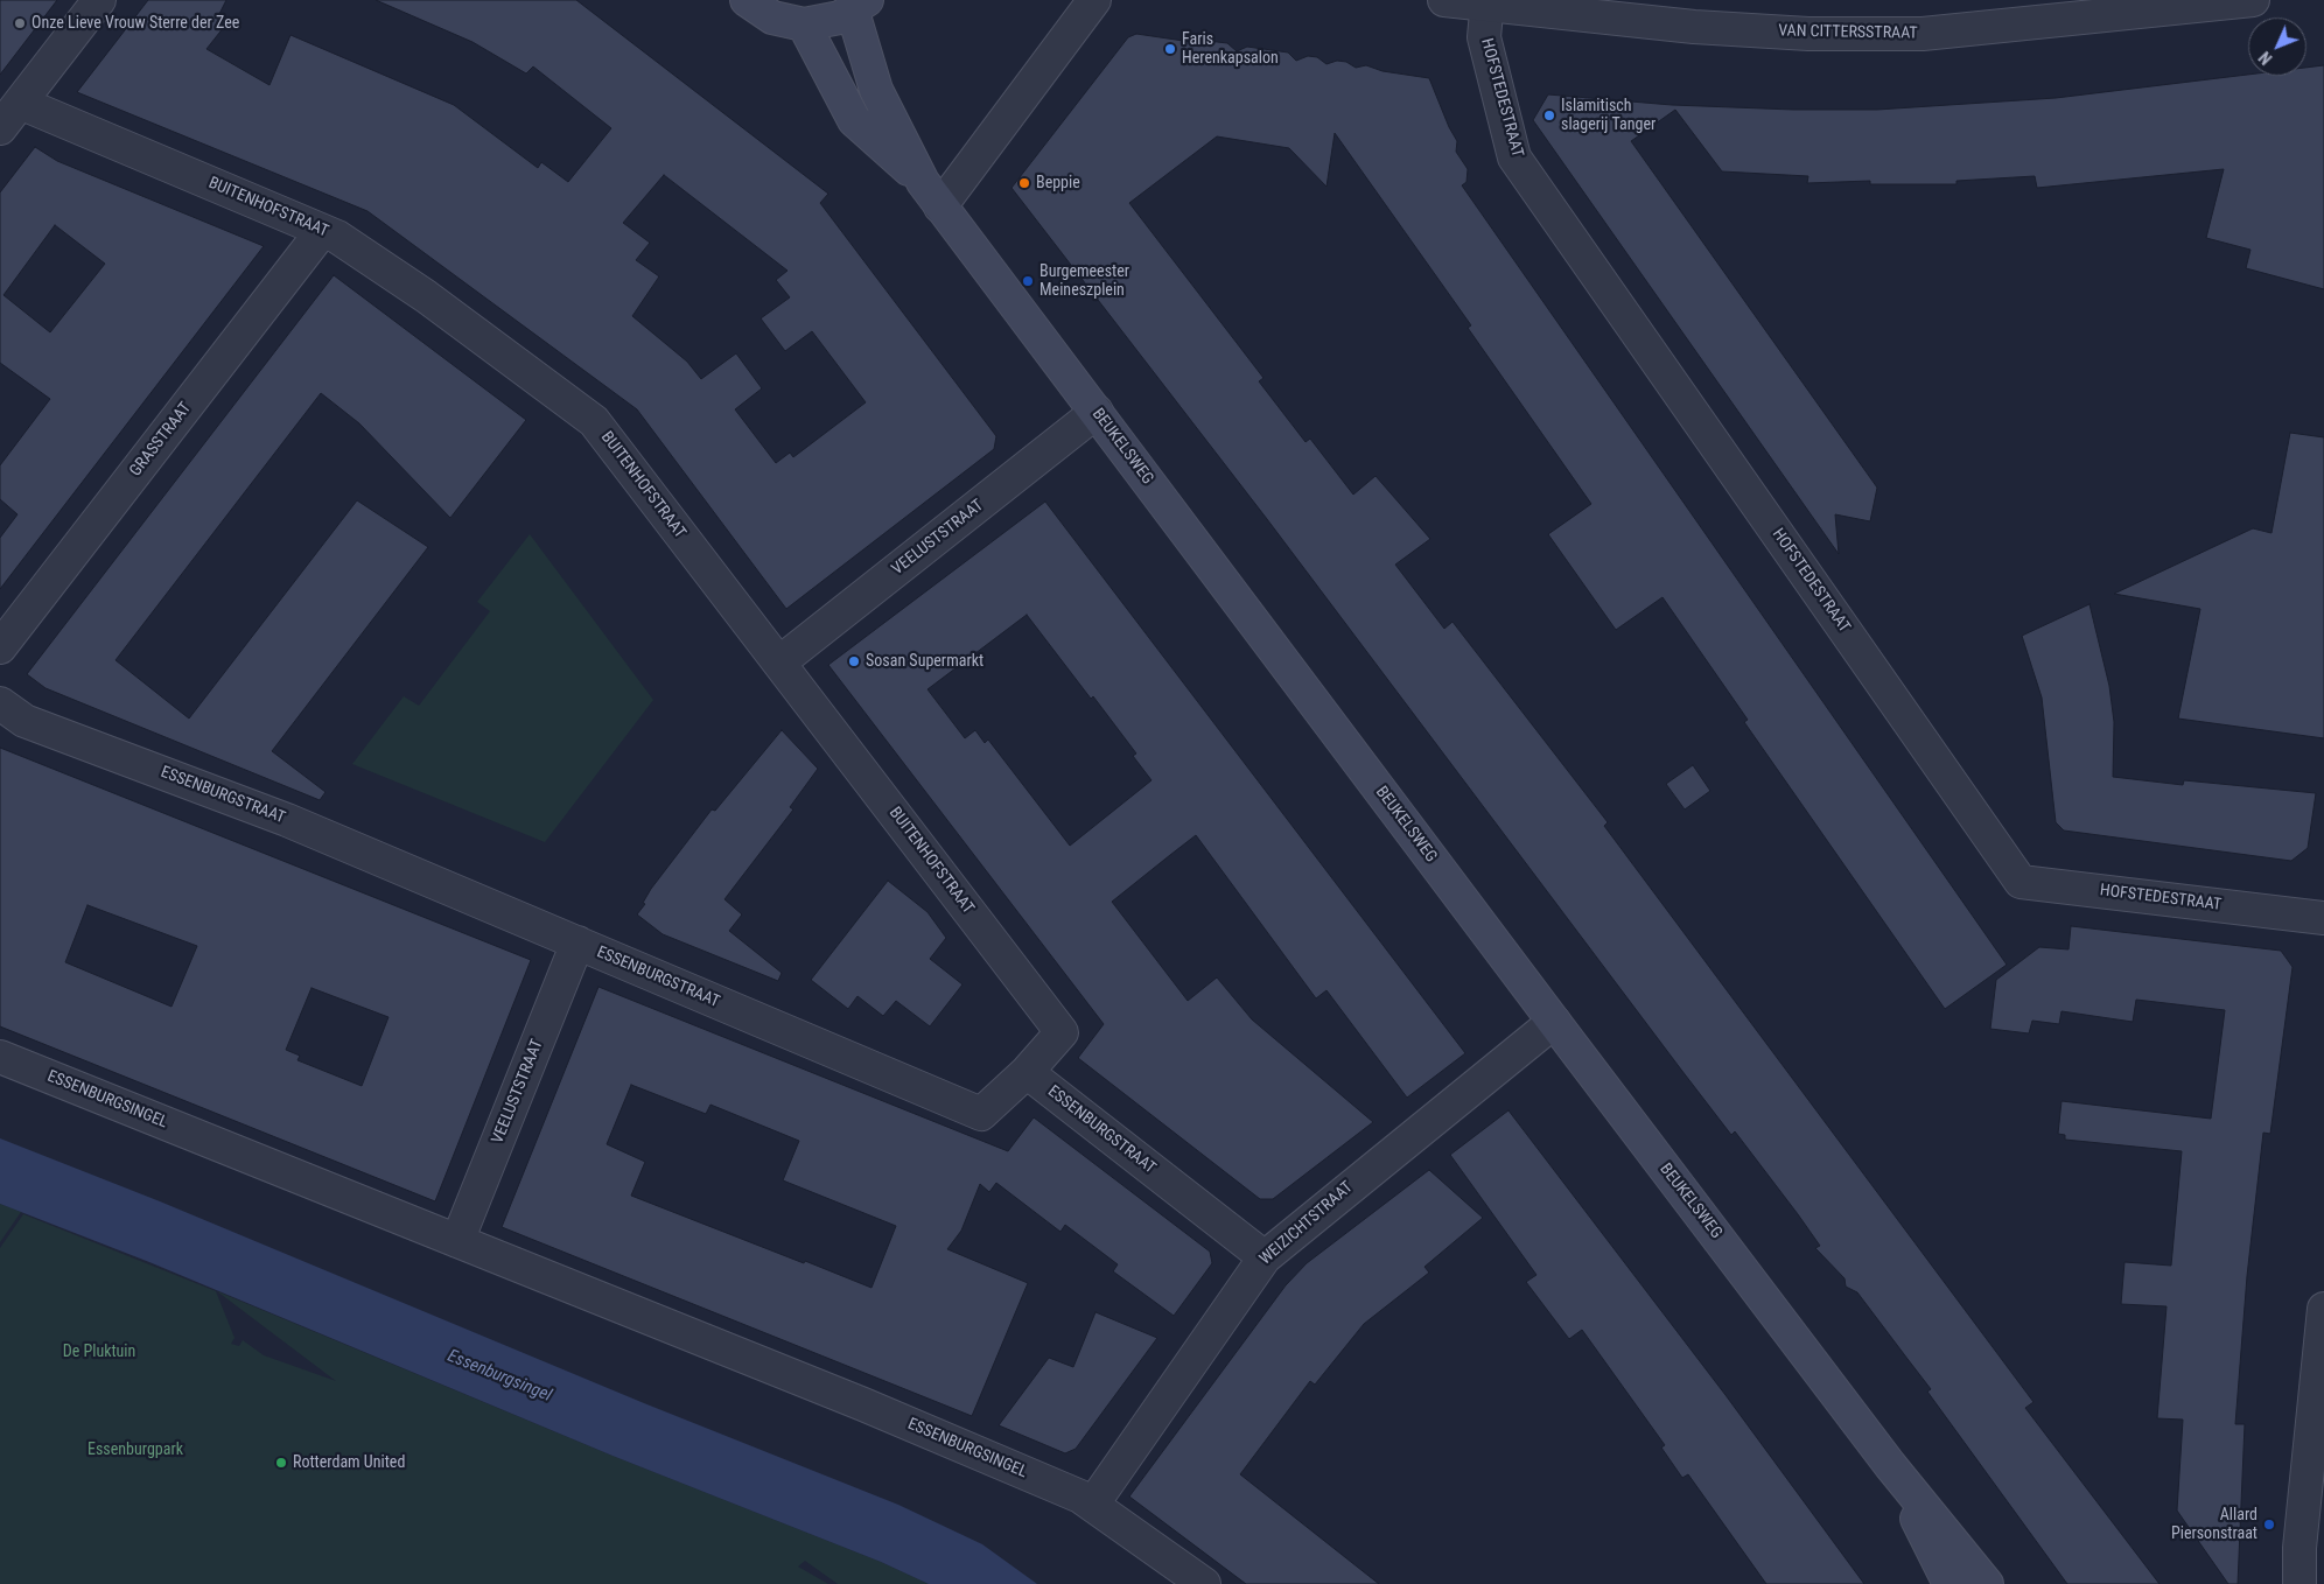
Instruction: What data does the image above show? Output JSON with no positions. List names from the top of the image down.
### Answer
{
  "streets": {
    "main road": ["BEUKELSWEG"],
    "street": [
      "VAN CITTERSSTRAAT",
      "HOFSTEDESTRAAT",
      "BUITENHOFSTRAAT",
      "GRASSTRAAT",
      "VEELUSTSTRAAT",
      "ESSENBURGSTRAAT",
      "ESSENBURGSINGEL",
      "WEIZICHTSTRAAT"
    ]
  },
  "crossings": [
    ["VAN CITTERSSTRAAT", "HOFSTEDESTRAAT"],
    ["BUITENHOFSTRAAT", "GRASSTRAAT"],
    ["BUITENHOFSTRAAT", "VEELUSTSTRAAT"],
    ["BUITENHOFSTRAAT", "ESSENBURGSTRAAT"],
    ["BEUKELSWEG", "VEELUSTSTRAAT"],
    ["BEUKELSWEG", "WEIZICHTSTRAAT"],
    ["VEELUSTSTRAAT", "ESSENBURGSTRAAT"],
    ["VEELUSTSTRAAT", "ESSENBURGSINGEL"],
    ["ESSENBURGSTRAAT", "WEIZICHTSTRAAT"],
    ["ESSENBURGSINGEL", "WEIZICHTSTRAAT"]
  ],
  "water": ["Essenburgsingel"],
  "parks": ["De Pluktuin", "Essenburgpark"],
  "places": [
    "Onze Lieve Vrouw Sterre der Zee",
    "Faris Herenkapsalon",
    "Islamitisch slagerij Tanger",
    "Beppie",
    "Burgemeester Meineszplein",
    "Sosan Supermarkt",
    "Rotterdam United",
    "Allard Piersonstraat"
  ],
  "north": "bottom left"
}
